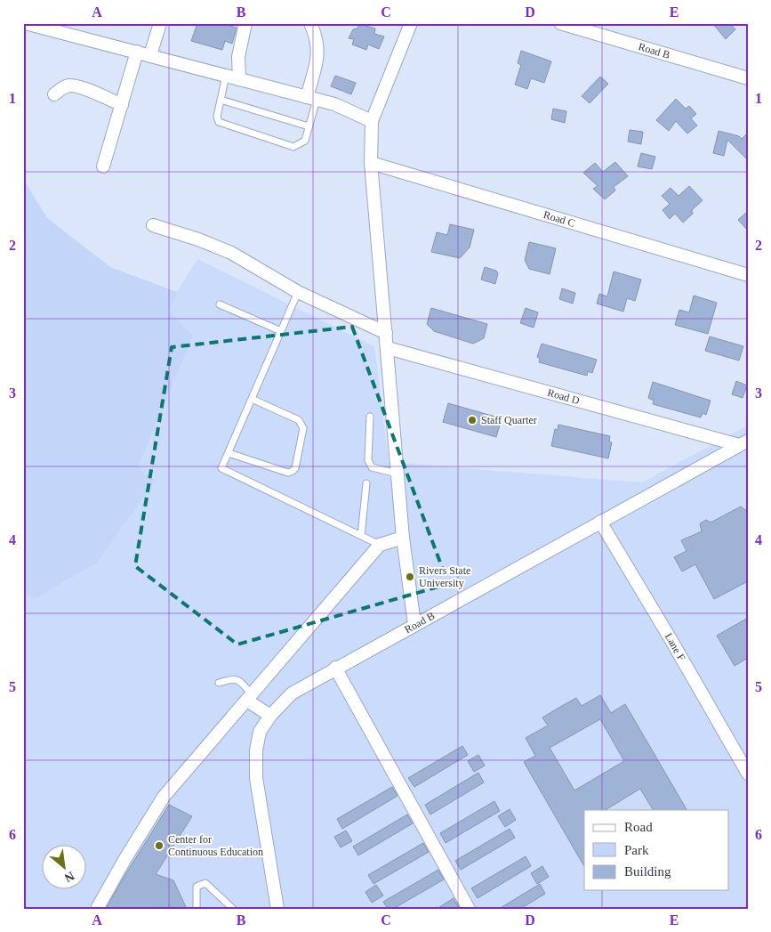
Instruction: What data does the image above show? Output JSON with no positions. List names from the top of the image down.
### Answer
{
  "streets": {
    "street": [
      "Road B",
      "Road C",
      "Road D",
      "Lane F"
    ]
  },
  "crossings": [
    ["Road B", "Road D"],
    ["Road B", "Lane F"]
  ],
  "places": ["Staff Quarter", "Rivers State University", "Center for Continuous Education"],
  "legend": ["Road", "Park", "Building"],
  "north": "bottom right",
  "grid": {
    "columns": [
      "A",
      "B",
      "C",
      "D",
      "E"
    ],
    "rows": [
      "1",
      "2",
      "3",
      "4",
      "5",
      "6"
    ]
  }
}
